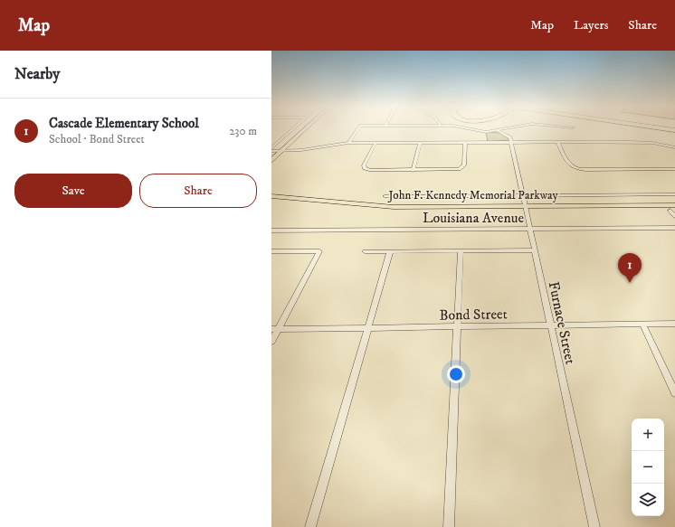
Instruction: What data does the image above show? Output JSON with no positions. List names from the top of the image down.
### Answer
{
  "streets": {
    "highway": ["John F. Kennedy Memorial Parkway"],
    "street": ["Louisiana Avenue", "Bond Street", "Furnace Street"]
  },
  "crossings": [
    ["John F. Kennedy Memorial Parkway", "Furnace Street"],
    ["Louisiana Avenue", "Furnace Street"],
    ["Bond Street", "Furnace Street"]
  ],
  "page": {
    "header": "Map",
    "nav": ["Map", "Layers", "Share"],
    "heading": "Nearby",
    "list": [
      {
        "mark": "1",
        "name": "Cascade Elementary School",
        "note": "School · Bond Street",
        "value": "230 m"
      }
    ],
    "buttons": ["Save", "Share"],
    "pins": "1",
    "map_buttons": ["+", "−"]
  }
}
